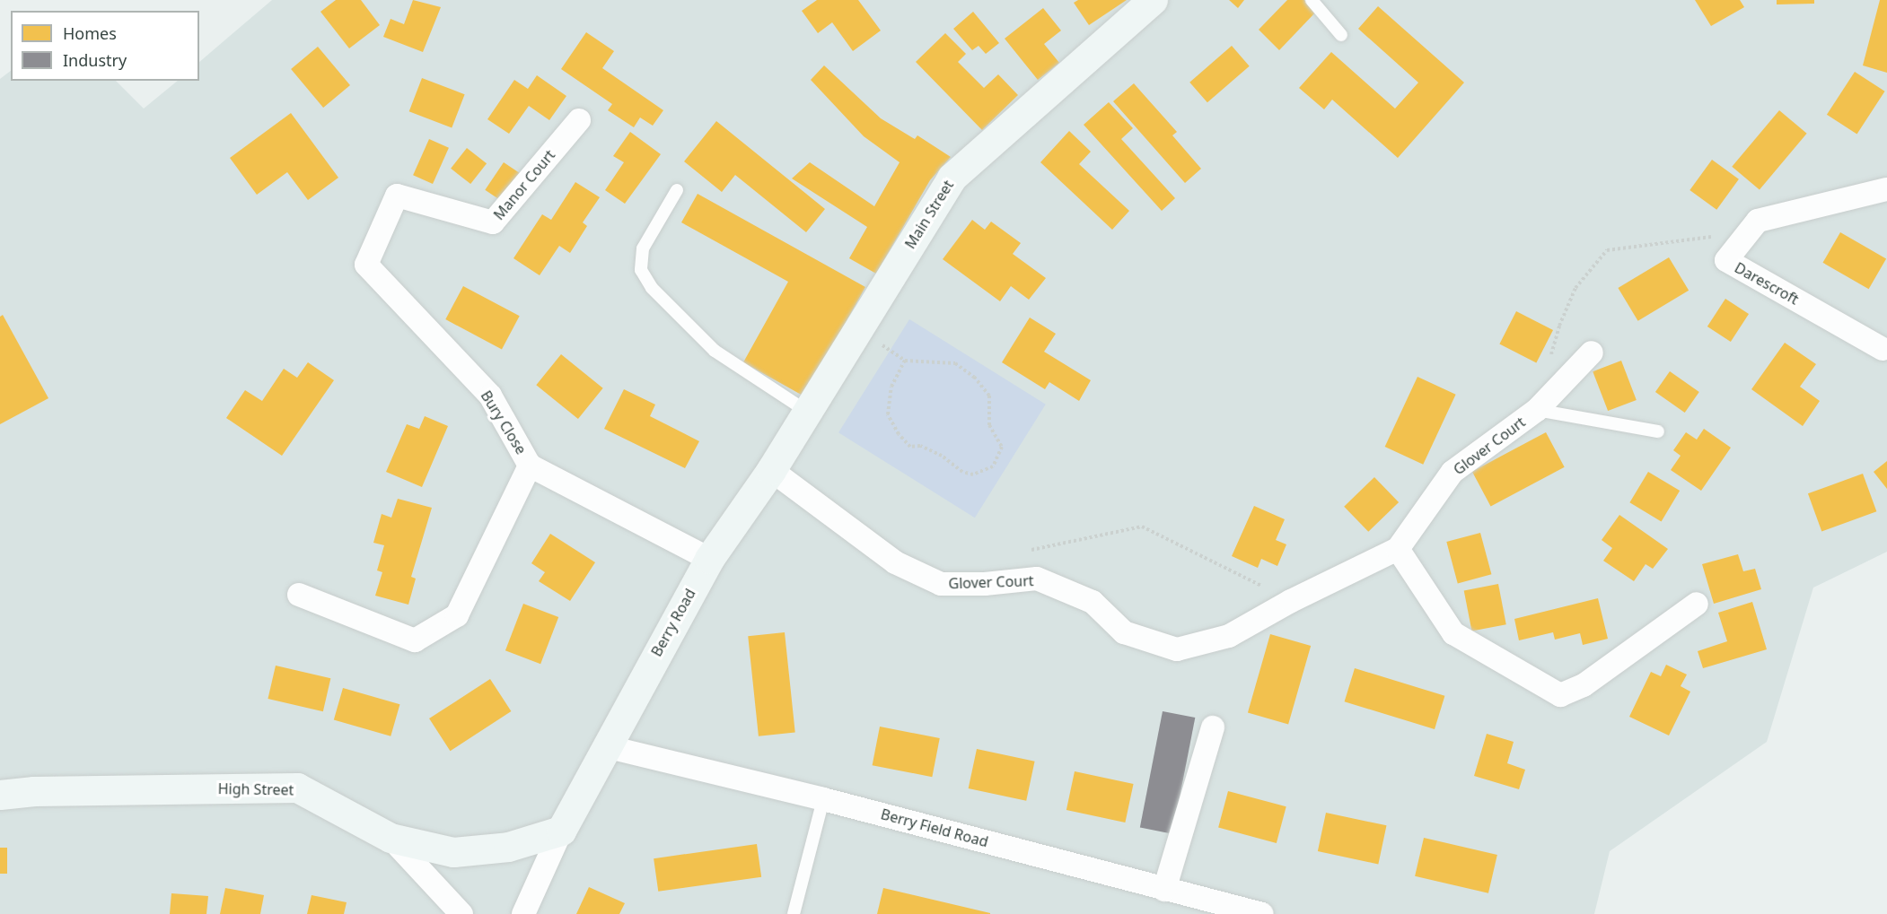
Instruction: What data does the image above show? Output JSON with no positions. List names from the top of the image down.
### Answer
{
  "streets": {
    "main road": ["Main Street", "Berry Road", "High Street"],
    "street": [
      "Manor Court",
      "Darescroft",
      "Bury Close",
      "Glover Court",
      "Berry Field Road"
    ]
  },
  "crossings": [
    ["Manor Court", "Bury Close"],
    ["Main Street", "Berry Road"],
    ["Bury Close", "Berry Road"],
    ["Glover Court", "Berry Road"],
    ["Berry Road", "High Street"],
    ["Berry Road", "Berry Field Road"]
  ],
  "legend": ["Homes", "Industry"]
}
